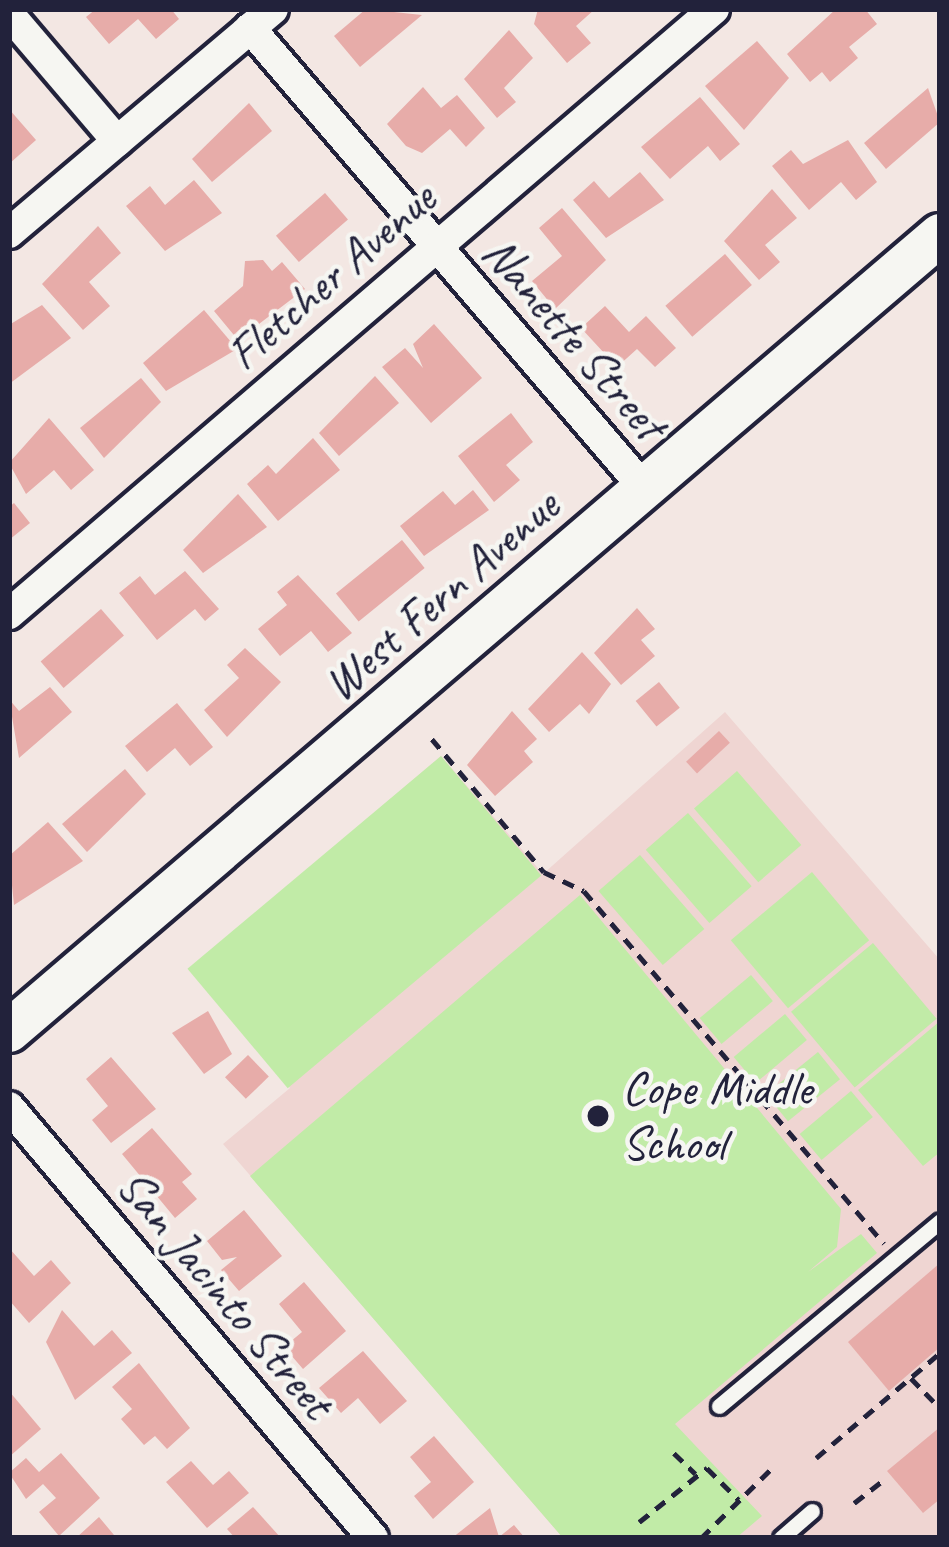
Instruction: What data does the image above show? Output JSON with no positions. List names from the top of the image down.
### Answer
{
  "streets": {
    "street": [
      "Fletcher Avenue",
      "Nanette Street",
      "West Fern Avenue",
      "San Jacinto Street"
    ]
  },
  "crossings": [
    ["Fletcher Avenue", "Nanette Street"],
    ["Nanette Street", "West Fern Avenue"]
  ],
  "places": ["Cope Middle School"]
}
